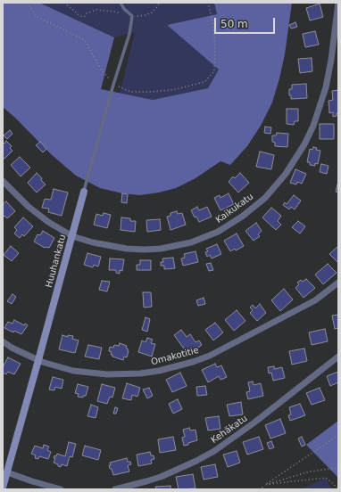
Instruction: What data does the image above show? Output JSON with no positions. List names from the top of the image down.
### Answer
{
  "streets": {
    "street": [
      "Kaikukatu",
      "Huuhankatu",
      "Omakotitie",
      "Kehäkatu"
    ]
  },
  "crossings": [
    ["Kaikukatu", "Huuhankatu"],
    ["Huuhankatu", "Omakotitie"]
  ],
  "scale_bar": "50 m"
}
